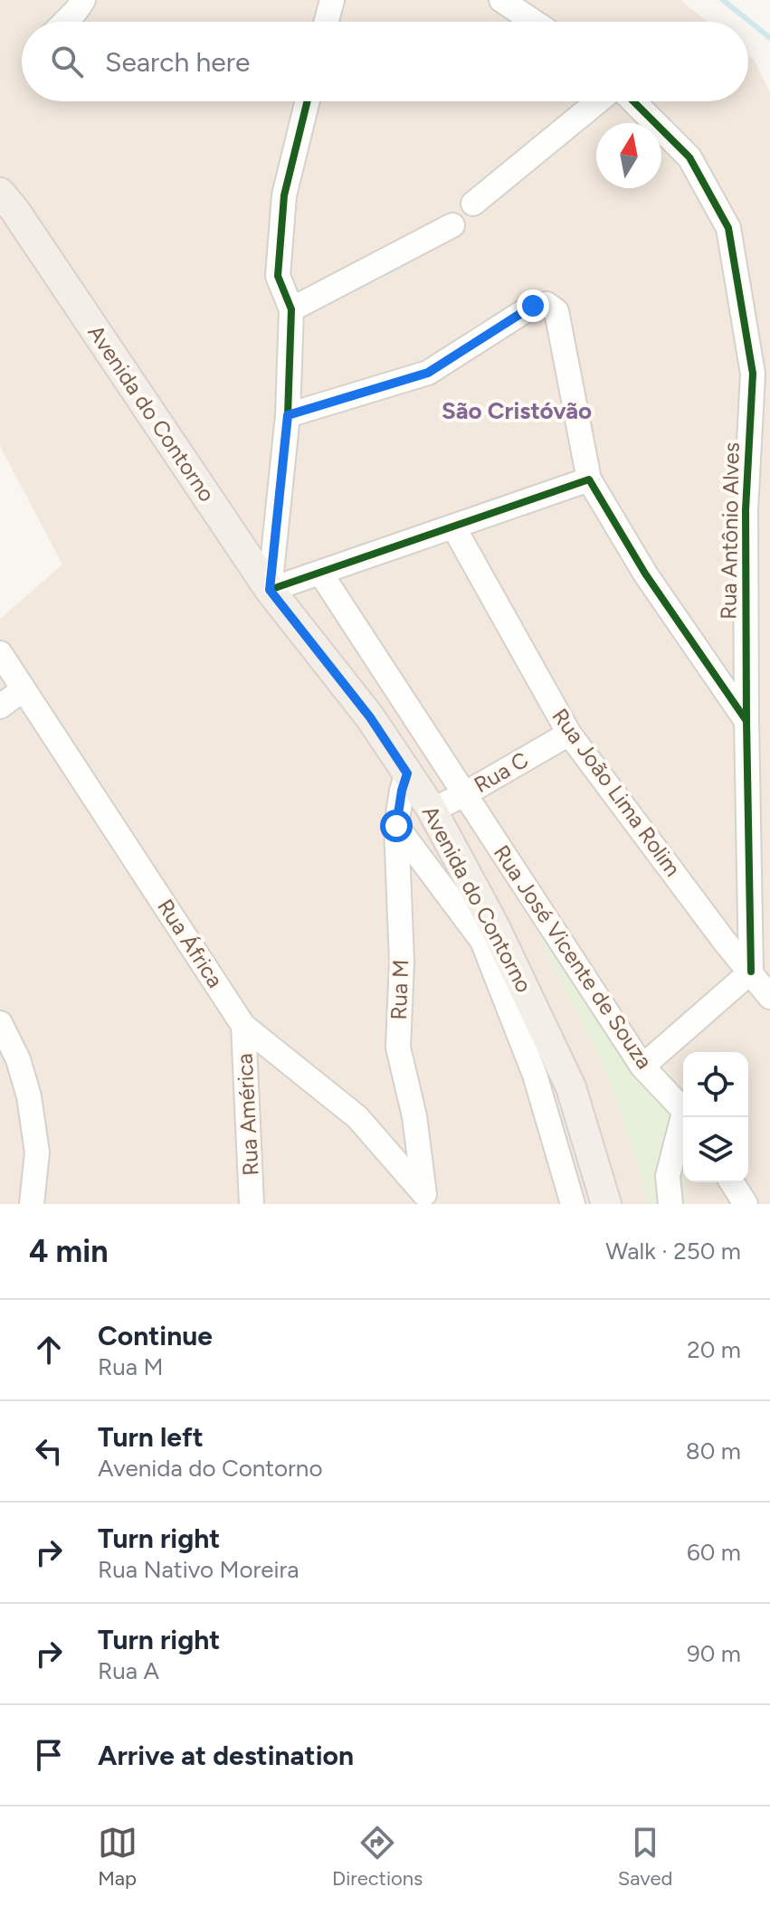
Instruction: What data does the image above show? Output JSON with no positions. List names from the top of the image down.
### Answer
{
  "streets": {
    "main road": ["Avenida do Contorno"],
    "street": [
      "Rua Antônio Alves",
      "Rua C",
      "Rua João Lima Rolim",
      "Rua África",
      "Rua José Vicente de Souza",
      "Rua M",
      "Rua América"
    ]
  },
  "crossings": [
    ["Avenida do Contorno", "Rua C"],
    ["Avenida do Contorno", "Rua M"],
    ["Rua Antônio Alves", "Rua João Lima Rolim"],
    ["Rua C", "Rua João Lima Rolim"],
    ["Rua C", "Rua José Vicente de Souza"],
    ["Rua África", "Rua M"],
    ["Rua África", "Rua América"]
  ],
  "districts": ["São Cristóvão"],
  "north": "top",
  "page": {
    "search": "Search here",
    "heading": ["4 min", "Walk · 250 m"],
    "list": [
      ["Continue", "Rua M", "20 m"],
      ["Turn left", "Avenida do Contorno", "80 m"],
      ["Turn right", "Rua Nativo Moreira", "60 m"],
      ["Turn right", "Rua A", "90 m"],
      "Arrive at destination"
    ],
    "nav": ["Map", "Directions", "Saved"]
  }
}
